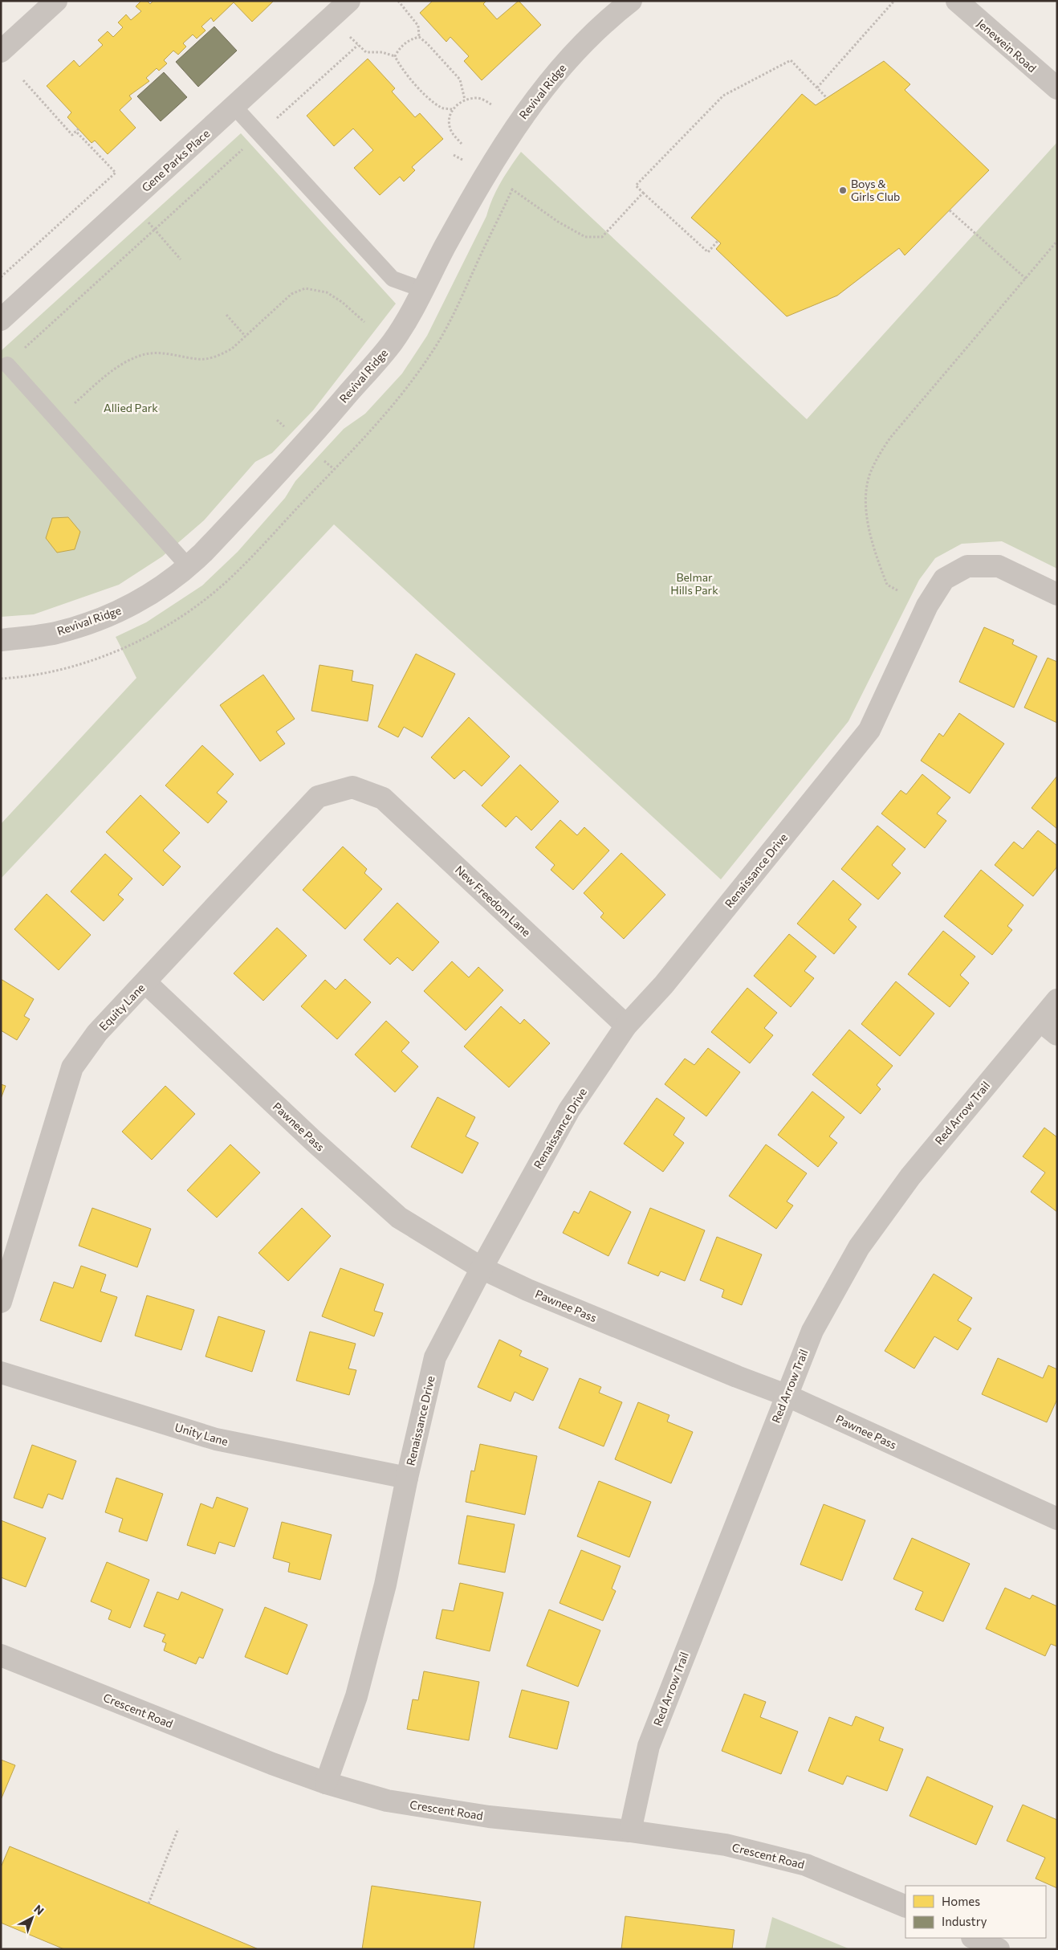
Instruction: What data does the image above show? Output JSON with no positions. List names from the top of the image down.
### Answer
{
  "streets": {
    "street": [
      "Jenewein Road",
      "Revival Ridge",
      "Gene Parks Place",
      "Renaissance Drive",
      "New Freedom Lane",
      "Equity Lane",
      "Red Arrow Trail",
      "Pawnee Pass",
      "Unity Lane",
      "Crescent Road"
    ]
  },
  "crossings": [
    ["Renaissance Drive", "New Freedom Lane"],
    ["Renaissance Drive", "Pawnee Pass"],
    ["Renaissance Drive", "Unity Lane"],
    ["Renaissance Drive", "Crescent Road"],
    ["New Freedom Lane", "Equity Lane"],
    ["Equity Lane", "Pawnee Pass"],
    ["Red Arrow Trail", "Pawnee Pass"],
    ["Red Arrow Trail", "Crescent Road"]
  ],
  "parks": ["Allied Park", "Belmar Hills Park"],
  "places": ["Boys & Girls Club"],
  "legend": ["Homes", "Industry"],
  "north": "top right"
}
